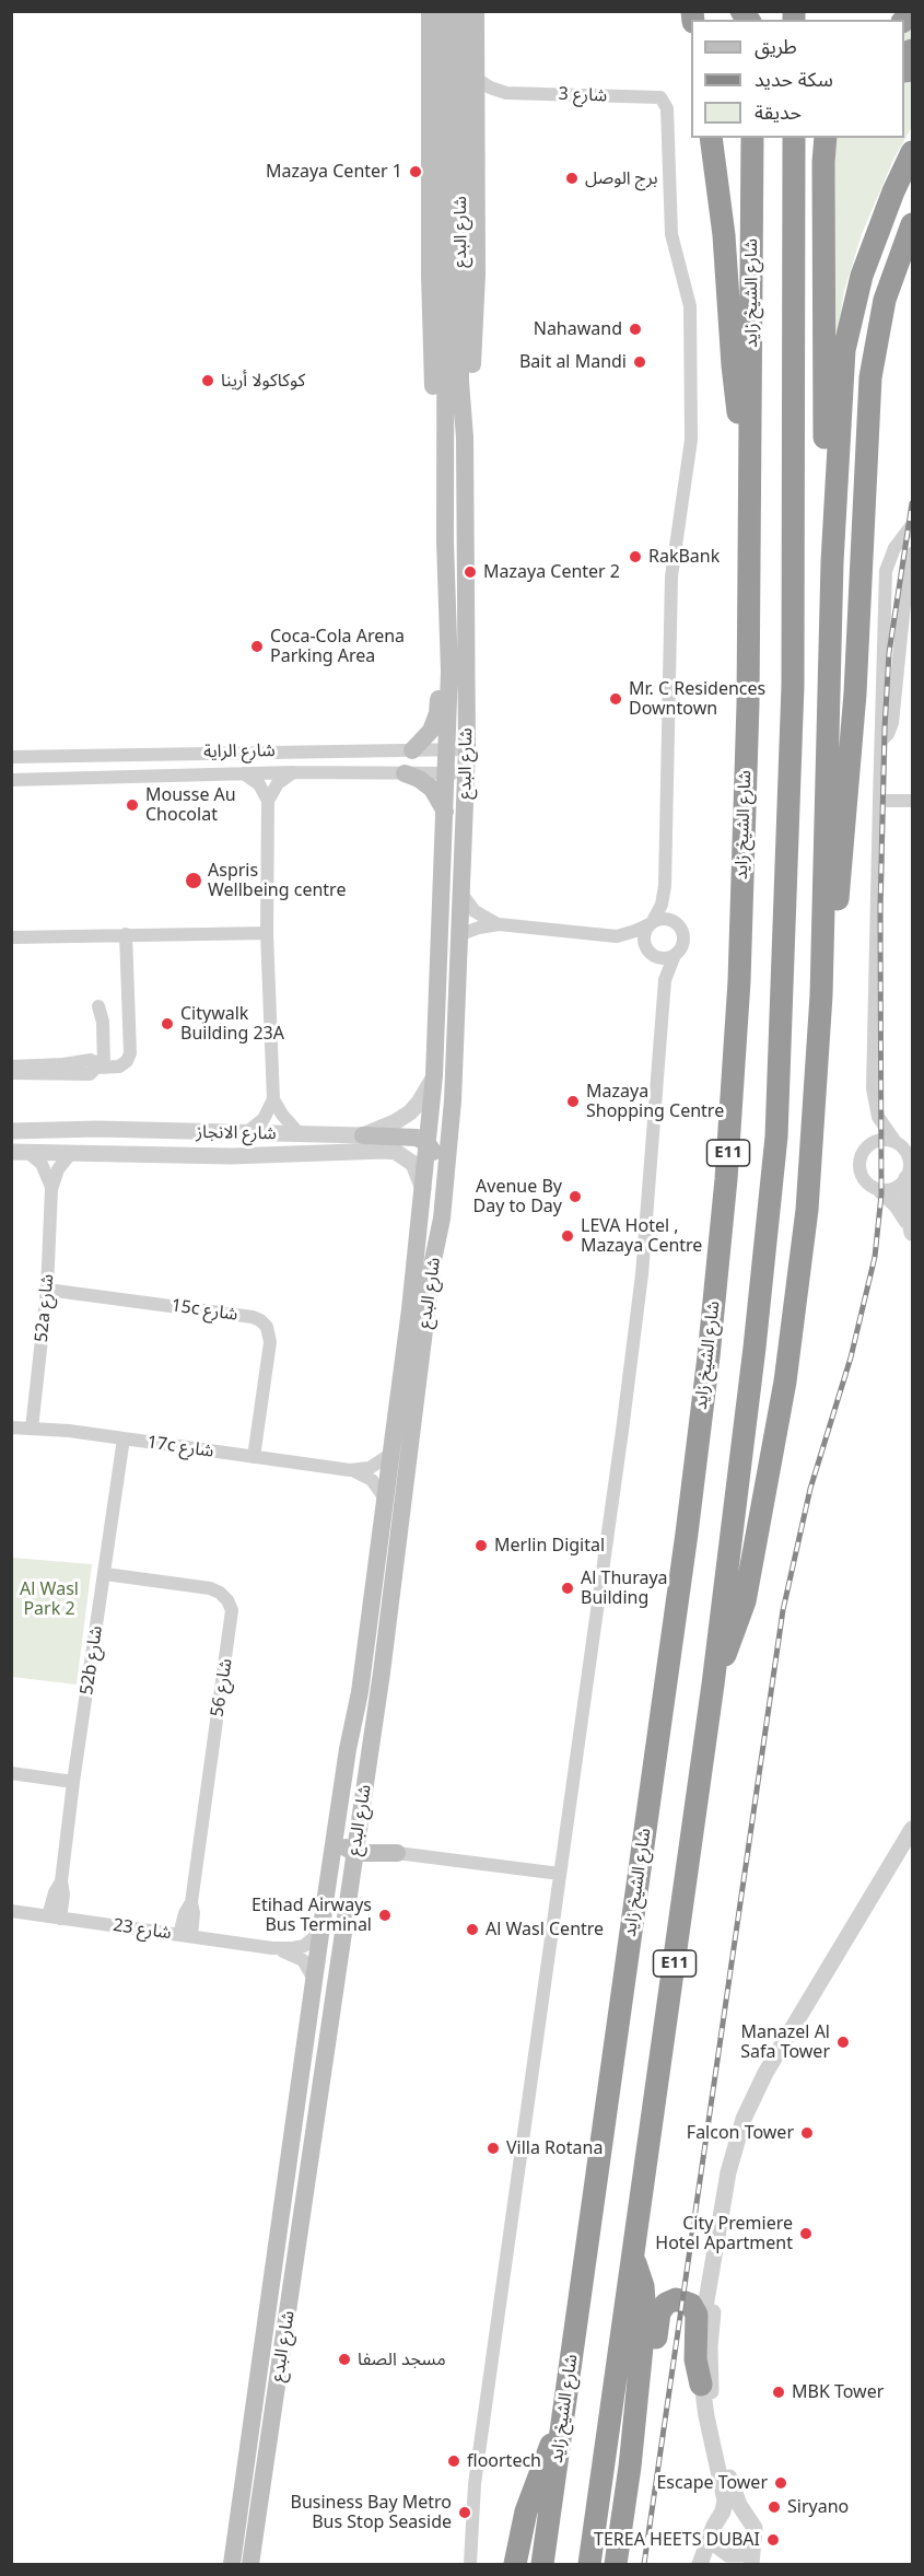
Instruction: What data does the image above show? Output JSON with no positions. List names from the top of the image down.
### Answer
{
  "streets": {
    "highway": ["شارع الشيخ زايد", "E11"],
    "main road": ["شارع البدع"],
    "street": [
      "شارع 3",
      "شارع الراية",
      "شارع الانجاز",
      "52a شارع",
      "15c شارع",
      "17c شارع",
      "52b شارع",
      "شارع 56",
      "شارع 23"
    ]
  },
  "crossings": [
    ["شارع البدع", "شارع الراية"],
    ["شارع البدع", "شارع الانجاز"],
    ["شارع البدع", "17c شارع"],
    ["شارع البدع", "شارع 23"],
    ["شارع الانجاز", "52a شارع"],
    ["52a شارع", "15c شارع"],
    ["52a شارع", "17c شارع"],
    ["15c شارع", "17c شارع"],
    ["17c شارع", "52b شارع"],
    ["52b شارع", "شارع 56"],
    ["52b شارع", "شارع 23"],
    ["شارع 56", "شارع 23"]
  ],
  "parks": ["Al Wasl Park 2"],
  "places": [
    "Mazaya Center 1",
    "برج الوصل",
    "Nahawand",
    "Bait al Mandi",
    "كوكاكولا أرينا",
    "RakBank",
    "Mazaya Center 2",
    "Coca-Cola Arena Parking Area",
    "Mr. C Residences Downtown",
    "Mousse Au Chocolat",
    "Aspris Wellbeing centre",
    "Citywalk Building 23A",
    "Mazaya Shopping Centre",
    "Avenue By Day to Day",
    "LEVA Hotel , Mazaya Centre",
    "Merlin Digital",
    "Al Thuraya Building",
    "Etihad Airways Bus Terminal",
    "Al Wasl Centre",
    "Manazel Al Safa Tower",
    "Falcon Tower",
    "Villa Rotana",
    "City Premiere Hotel Apartment",
    "مسجد الصفا",
    "MBK Tower",
    "floortech",
    "Escape Tower",
    "Siryano",
    "Business Bay Metro Bus Stop Seaside",
    "TEREA HEETS DUBAI"
  ],
  "legend": ["طريق", "سكة حديد", "حديقة"]
}
